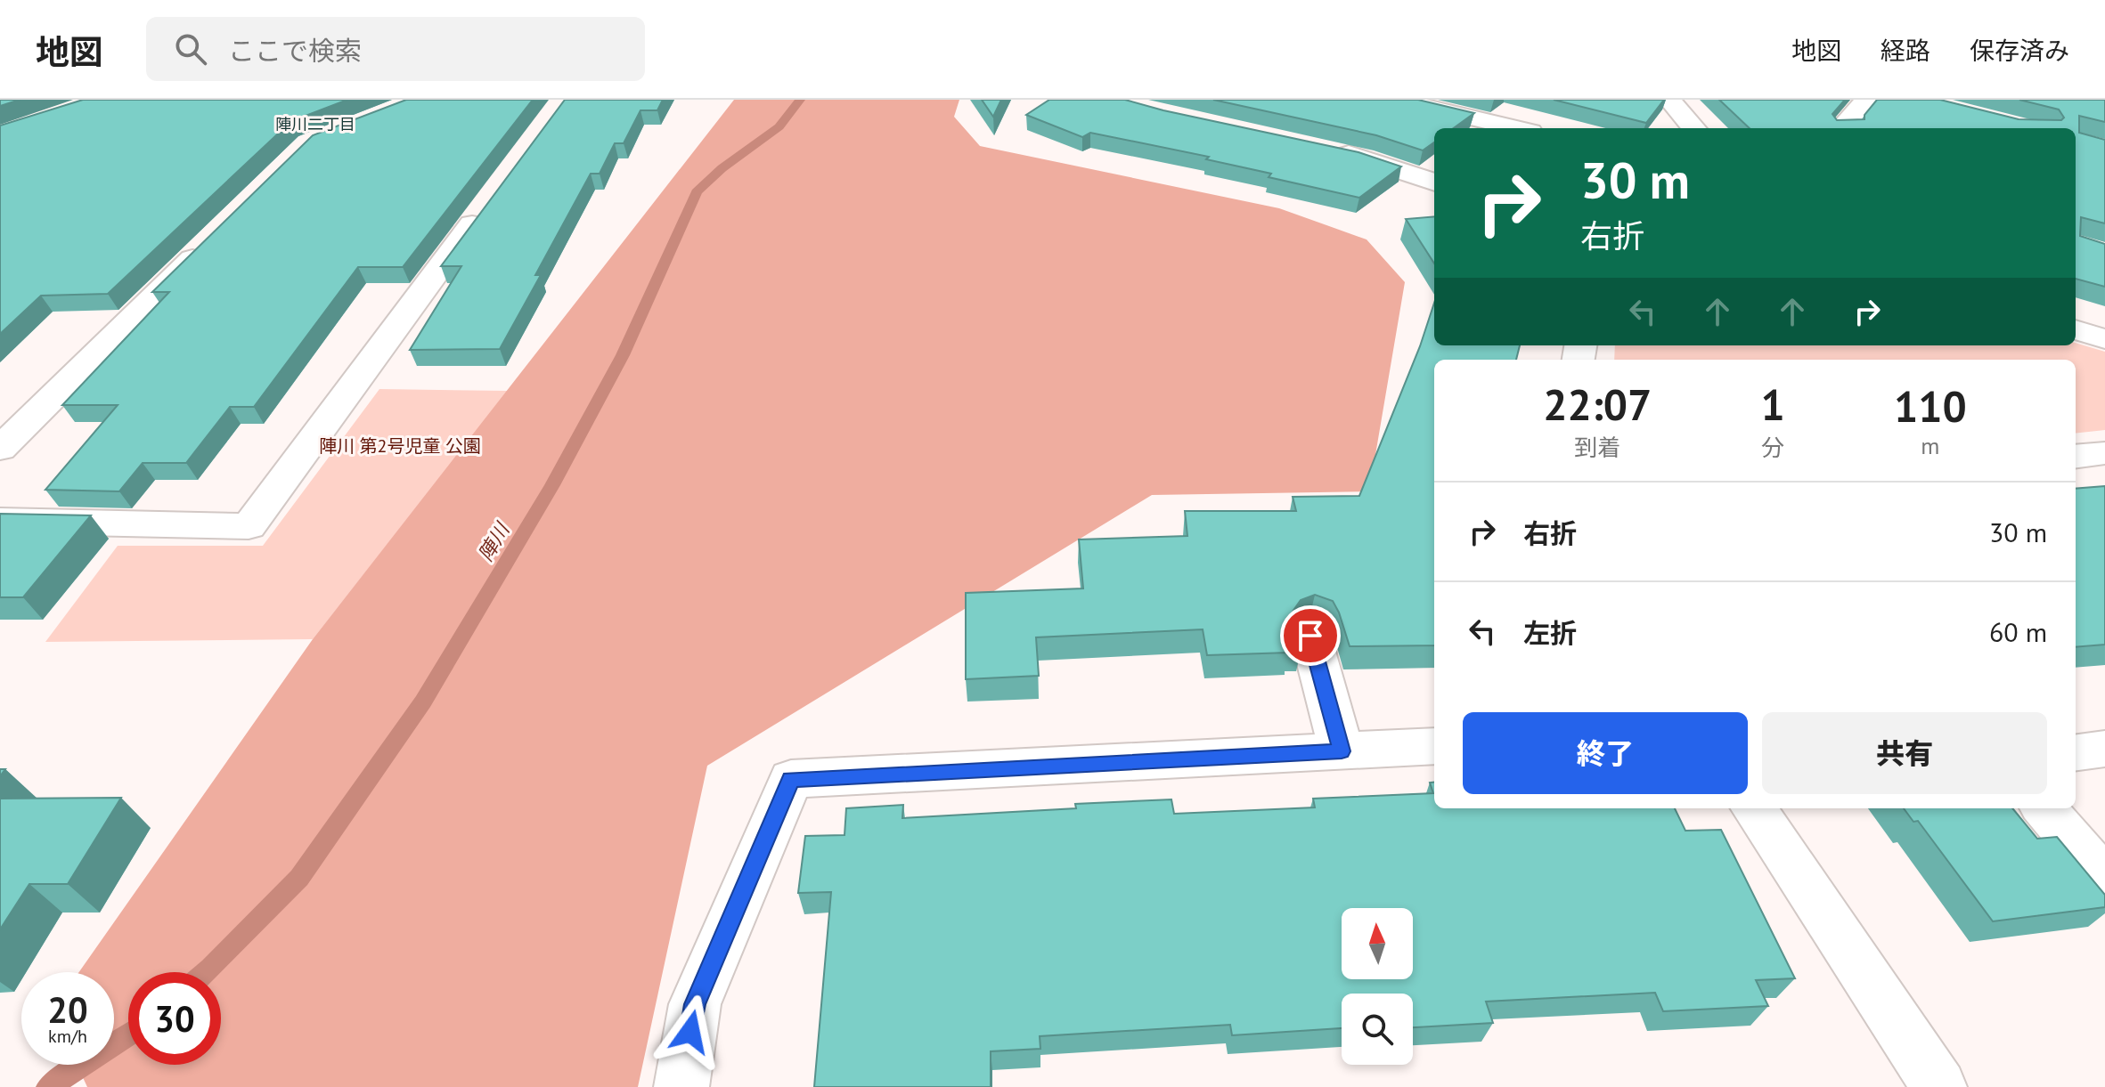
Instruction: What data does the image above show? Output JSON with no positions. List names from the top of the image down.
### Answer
{
  "districts": ["陣川二丁目"],
  "water": ["陣川"],
  "parks": ["陣川 第2号児童 公園"],
  "north": "top",
  "page": {
    "header": "地図",
    "search": "ここで検索",
    "nav": ["地図", "経路", "保存済み"],
    "turn": ["30 m", "右折"],
    "eta": [
      "22:07",
      "到着",
      "1",
      "分",
      "110",
      "m"
    ],
    "list": [
      {
        "name": "右折",
        "value": "30 m"
      },
      {
        "name": "左折",
        "value": "60 m"
      }
    ],
    "buttons": ["終了", "共有"],
    "speed": "20 km/h",
    "limit": "30"
  }
}
